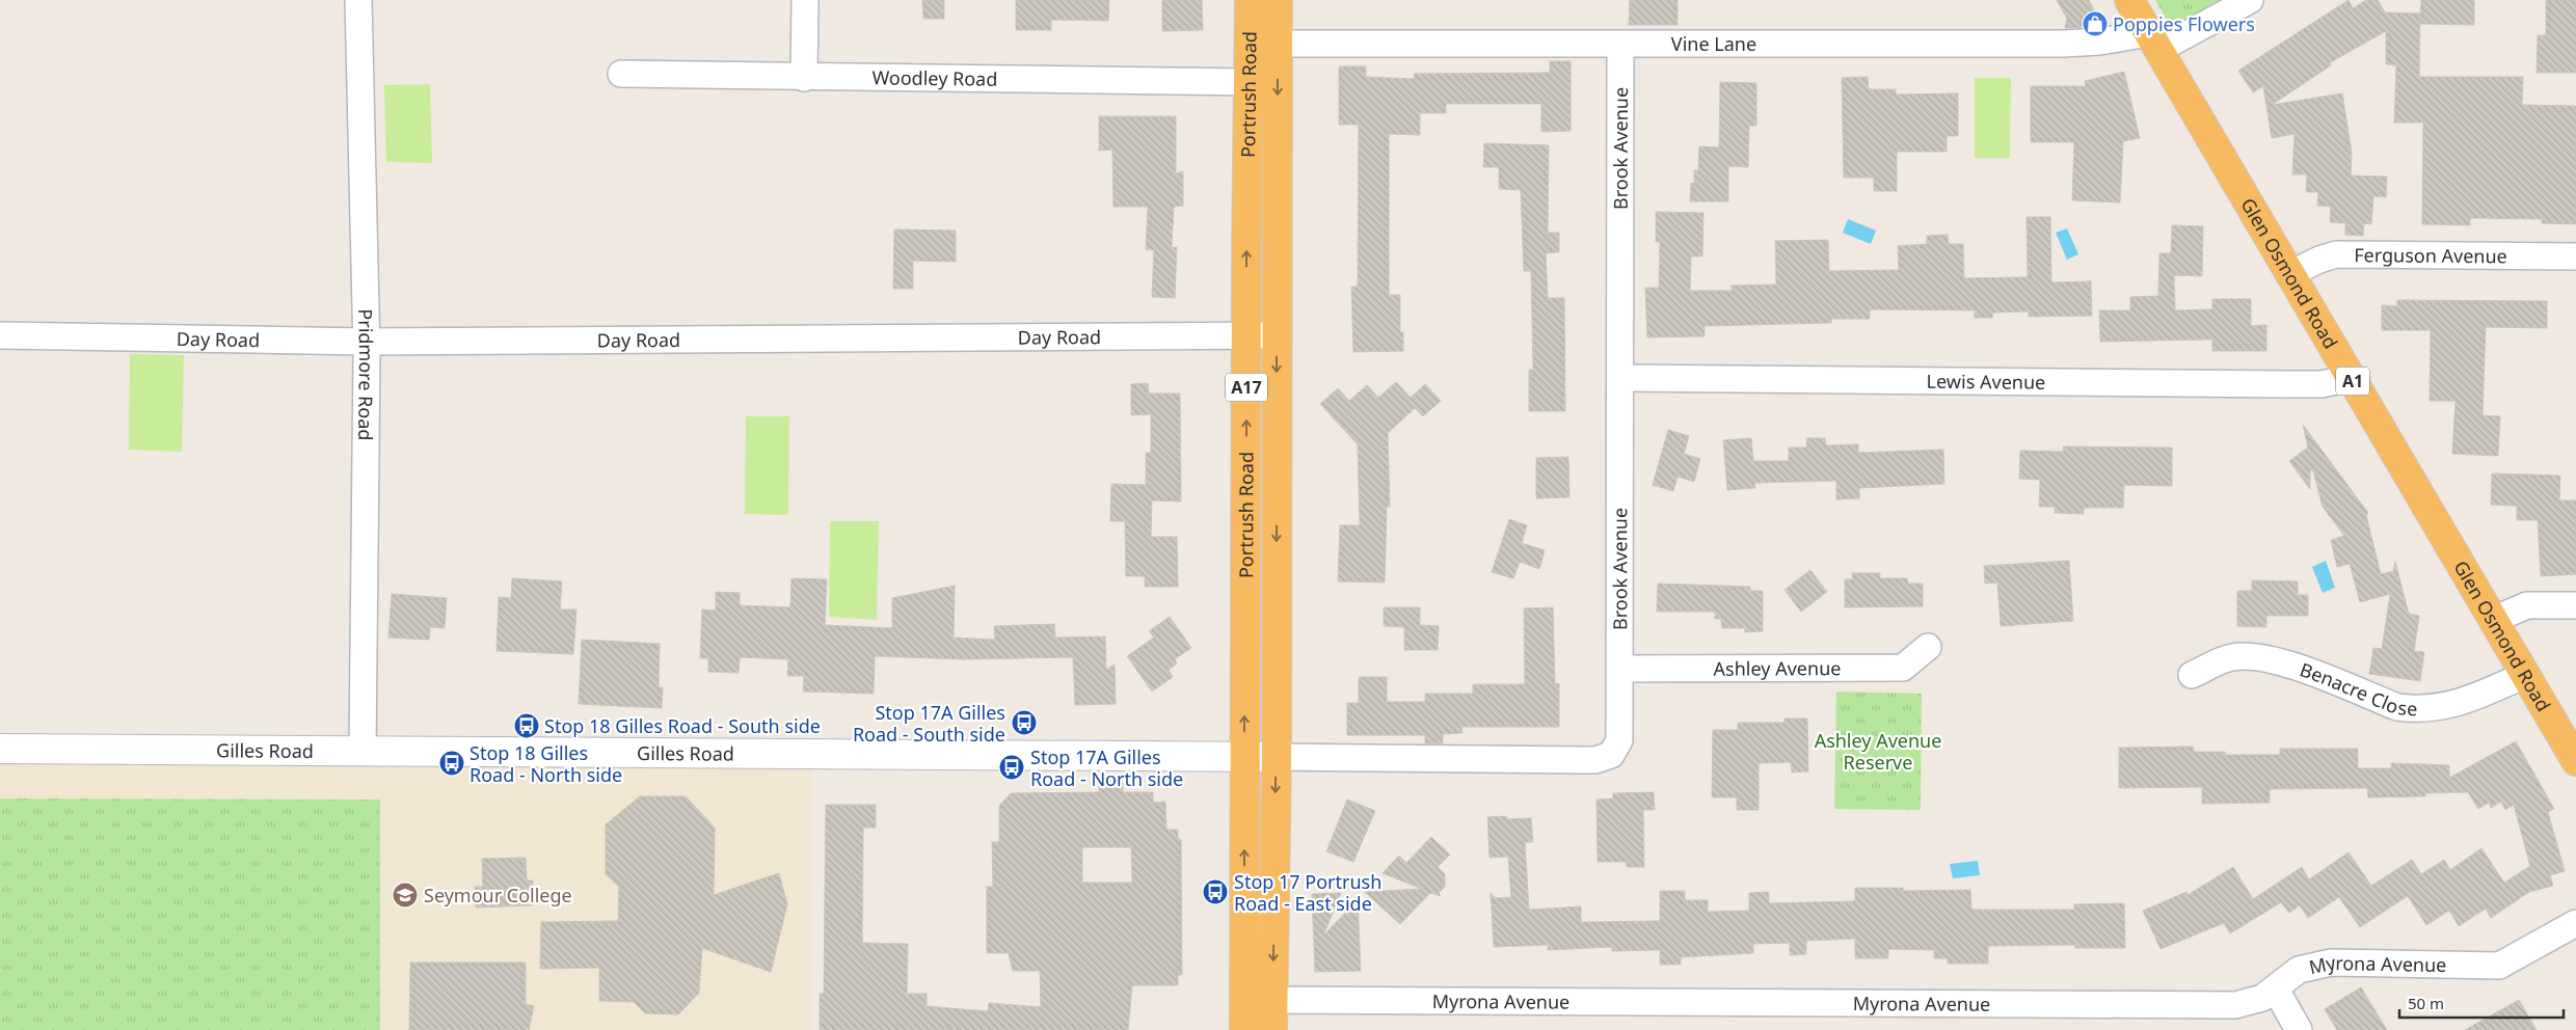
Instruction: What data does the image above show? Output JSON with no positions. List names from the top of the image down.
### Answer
{
  "streets": {
    "highway": [
      "Portrush Road",
      "Glen Osmond Road",
      "A1",
      "A17"
    ],
    "street": [
      "Vine Lane",
      "Woodley Road",
      "Brook Avenue",
      "Ferguson Avenue",
      "Day Road",
      "Pridmore Road",
      "Lewis Avenue",
      "Ashley Avenue",
      "Benacre Close",
      "Gilles Road",
      "Myrona Avenue"
    ]
  },
  "crossings": [
    ["Vine Lane", "Portrush Road"],
    ["Vine Lane", "Brook Avenue"],
    ["Vine Lane", "Glen Osmond Road"],
    ["Woodley Road", "Portrush Road"],
    ["Portrush Road", "Brook Avenue"],
    ["Portrush Road", "Day Road"],
    ["Portrush Road", "Gilles Road"],
    ["Portrush Road", "Myrona Avenue"],
    ["Brook Avenue", "Lewis Avenue"],
    ["Brook Avenue", "Ashley Avenue"],
    ["Brook Avenue", "Gilles Road"],
    ["Ferguson Avenue", "Glen Osmond Road"],
    ["Glen Osmond Road", "Lewis Avenue"],
    ["Glen Osmond Road", "Benacre Close"],
    ["Day Road", "Pridmore Road"],
    ["Pridmore Road", "Gilles Road"]
  ],
  "parks": ["Ashley Avenue Reserve"],
  "places": {
    "shop": ["Poppies Flowers"],
    "bus stop": [
      "Stop 17A Gilles Road - South side",
      "Stop 18 Gilles Road - South side",
      "Stop 18 Gilles Road - North side",
      "Stop 17A Gilles Road - North side",
      "Stop 17 Portrush Road - East side"
    ],
    "school or university": ["Seymour College"]
  },
  "scale_bar": "50 m"
}
